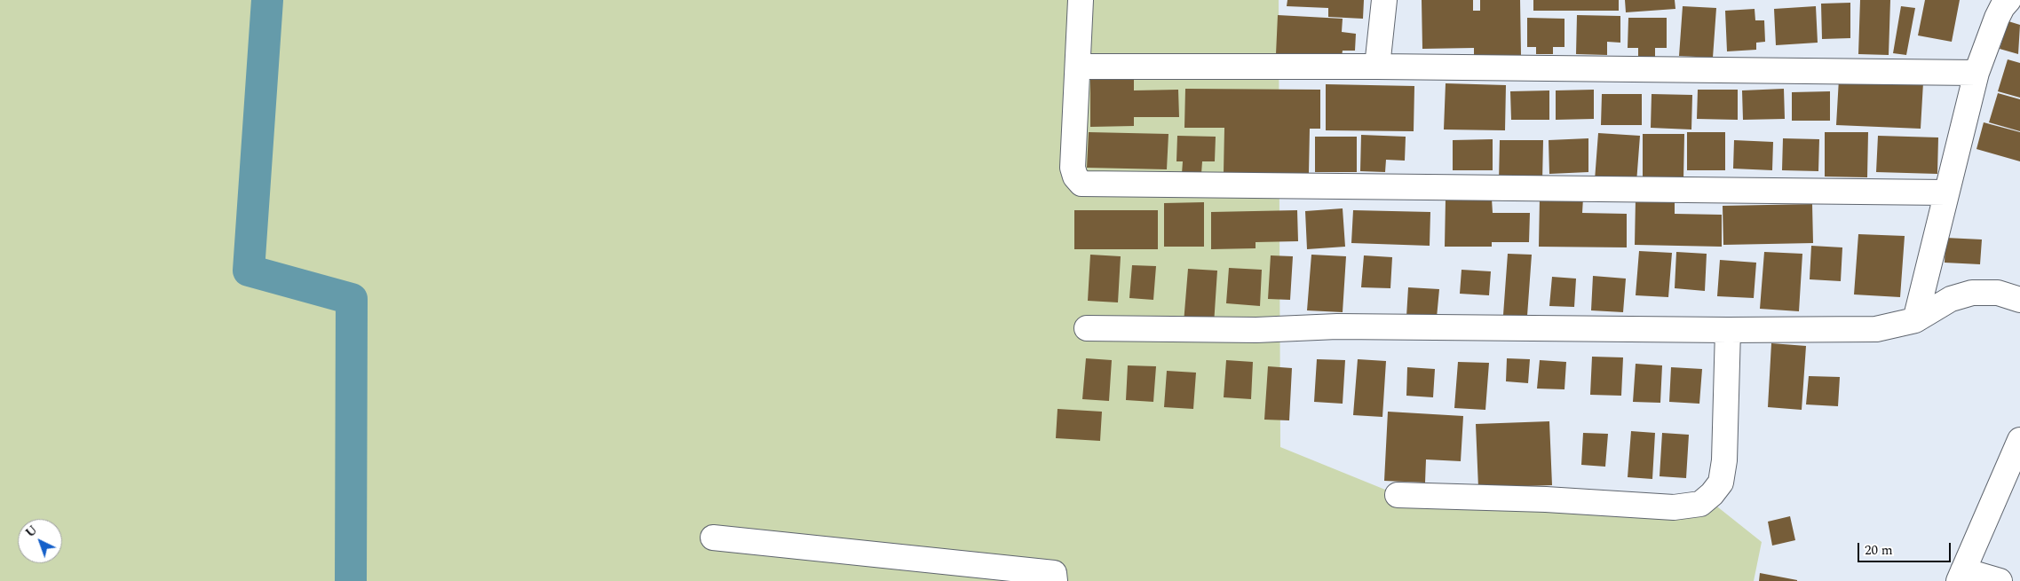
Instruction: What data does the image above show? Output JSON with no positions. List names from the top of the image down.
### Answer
{
  "scale_bar": "20 m",
  "north": "top left"
}
